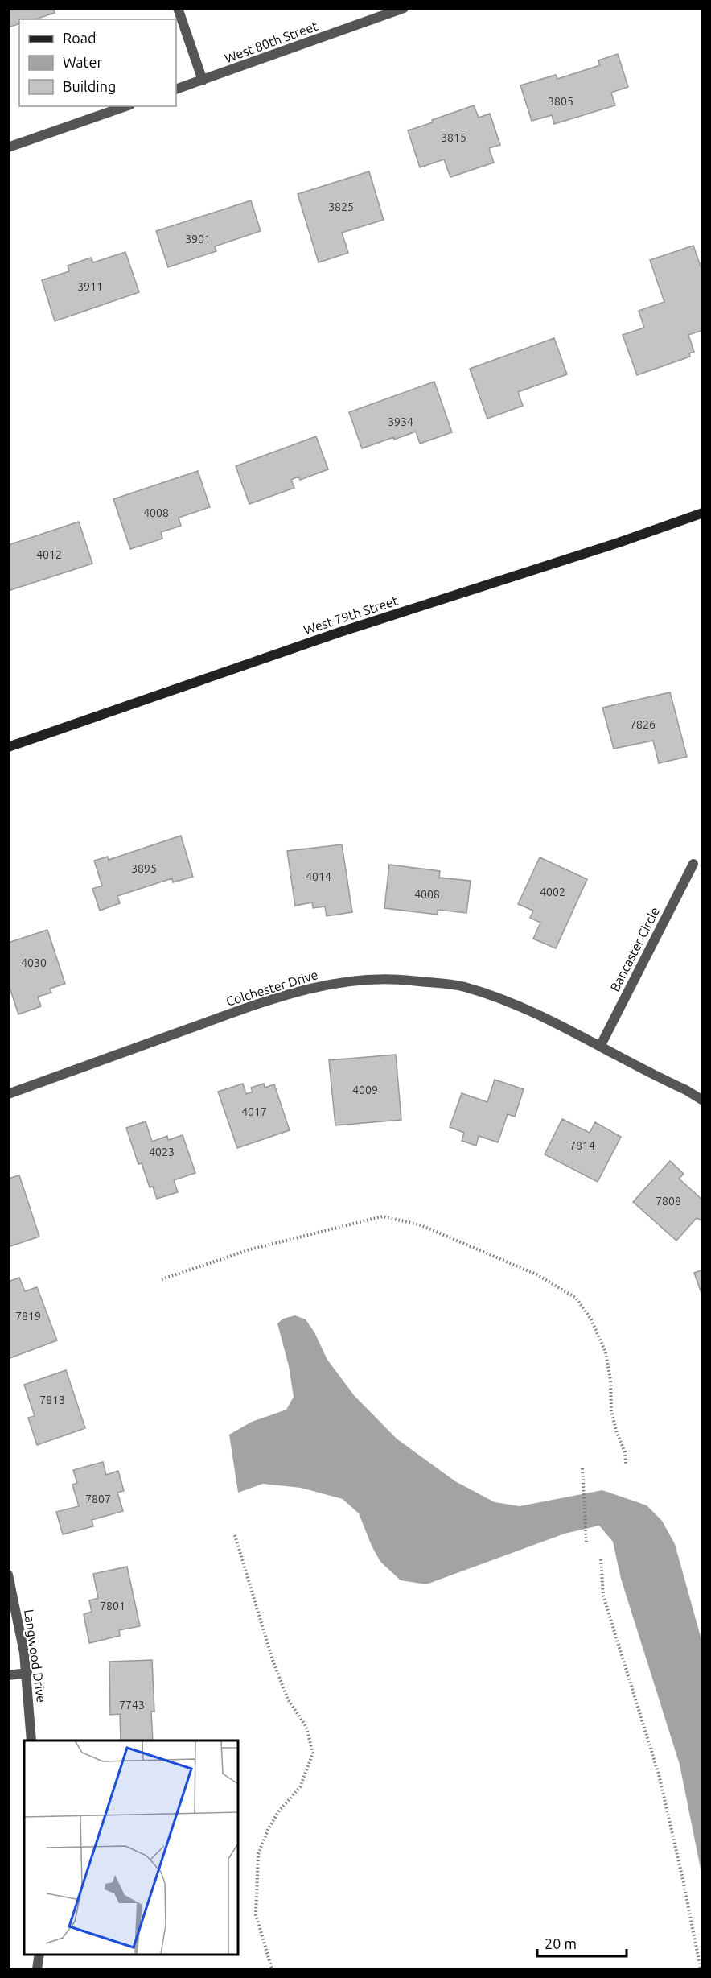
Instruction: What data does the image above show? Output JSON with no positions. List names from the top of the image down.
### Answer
{
  "streets": {
    "main road": ["West 79th Street"],
    "street": [
      "West 80th Street",
      "Bancaster Circle",
      "Colchester Drive",
      "Langwood Drive"
    ]
  },
  "crossings": [
    ["Bancaster Circle", "Colchester Drive"]
  ],
  "house_numbers": [
    "3805",
    "3815",
    "3825",
    "3901",
    "3911",
    "3934",
    "4008",
    "4012",
    "7826",
    "3895",
    "4014",
    "4002",
    "4008",
    "4030",
    "4009",
    "4017",
    "7814",
    "4023",
    "7808",
    "7819",
    "7813",
    "7807",
    "7801",
    "7743"
  ],
  "legend": ["Road", "Water", "Building"],
  "scale_bar": "20 m"
}
